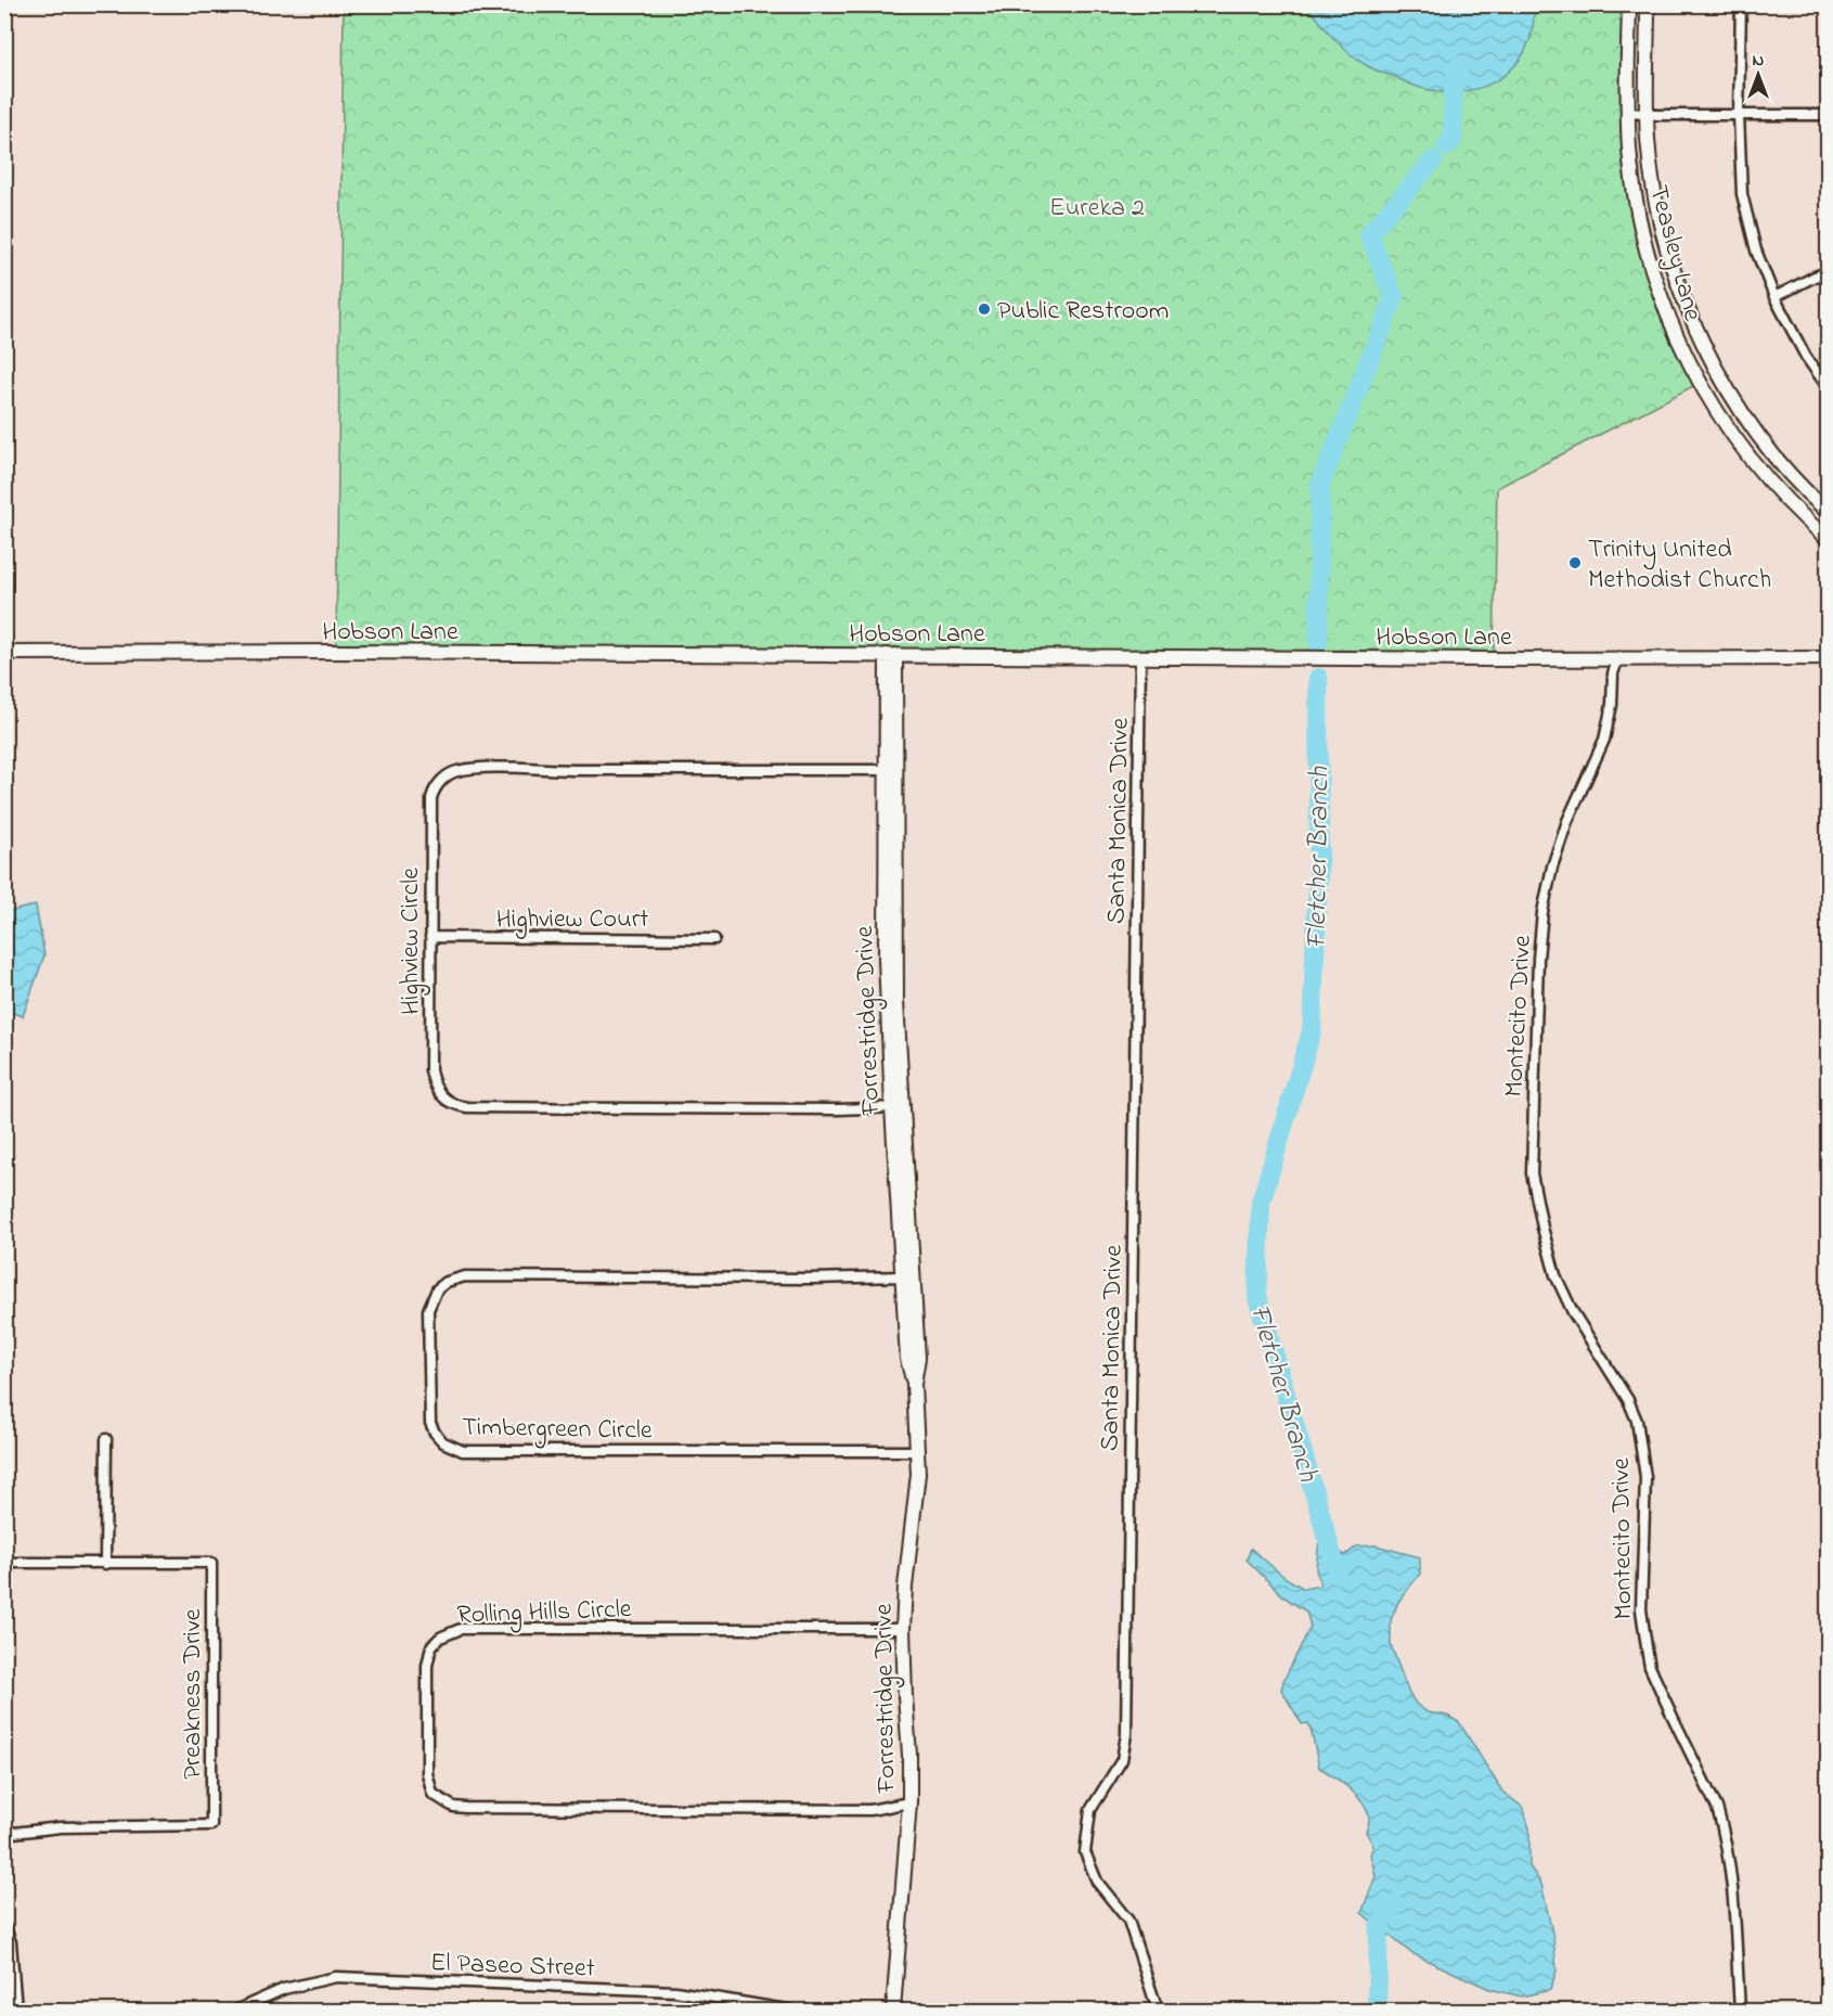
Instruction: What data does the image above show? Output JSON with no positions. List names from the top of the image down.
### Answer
{
  "streets": {
    "street": [
      "Teasley Lane",
      "Hobson Lane",
      "Santa Monica Drive",
      "Highview Court",
      "Highview Circle",
      "Montecito Drive",
      "Forrestridge Drive",
      "Timbergreen Circle",
      "Rolling Hills Circle",
      "Preakness Drive",
      "El Paseo Street"
    ]
  },
  "crossings": [
    ["Hobson Lane", "Santa Monica Drive"],
    ["Hobson Lane", "Montecito Drive"],
    ["Hobson Lane", "Forrestridge Drive"],
    ["Highview Court", "Highview Circle"],
    ["Highview Circle", "Forrestridge Drive"],
    ["Forrestridge Drive", "Timbergreen Circle"],
    ["Forrestridge Drive", "Rolling Hills Circle"]
  ],
  "water": ["Fletcher Branch"],
  "parks": ["Eureka 2"],
  "places": ["Public Restroom", "Trinity United Methodist Church"],
  "north": "top"
}
